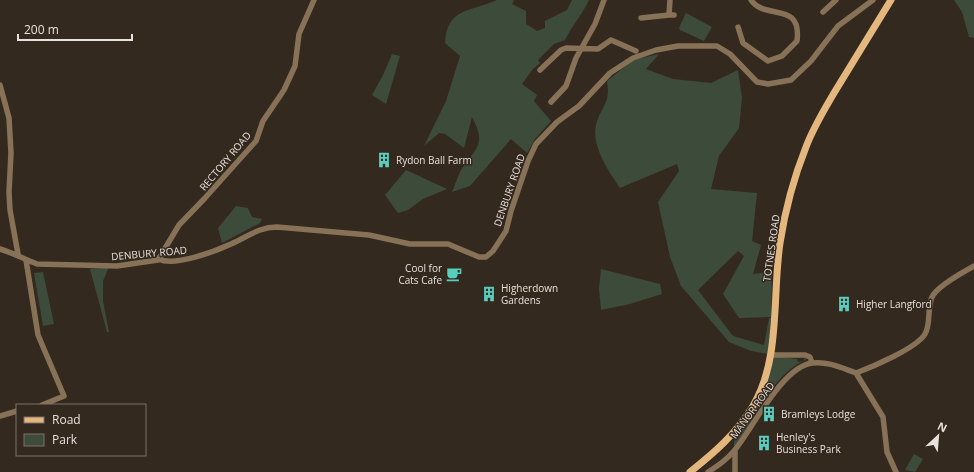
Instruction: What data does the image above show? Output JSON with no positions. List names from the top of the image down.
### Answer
{
  "streets": {
    "main road": ["TOTNES ROAD"],
    "street": ["RECTORY ROAD", "DENBURY ROAD", "MANOR ROAD"]
  },
  "crossings": [
    ["RECTORY ROAD", "DENBURY ROAD"]
  ],
  "places": {
    "building": [
      "Rydon Ball Farm",
      "Higherdown Gardens",
      "Higher Langford",
      "Bramleys Lodge",
      "Henley's Business Park"
    ],
    "cafe": ["Cool for Cats Cafe"]
  },
  "legend": ["Road", "Park"],
  "scale_bar": "200 m",
  "north": "top right"
}
